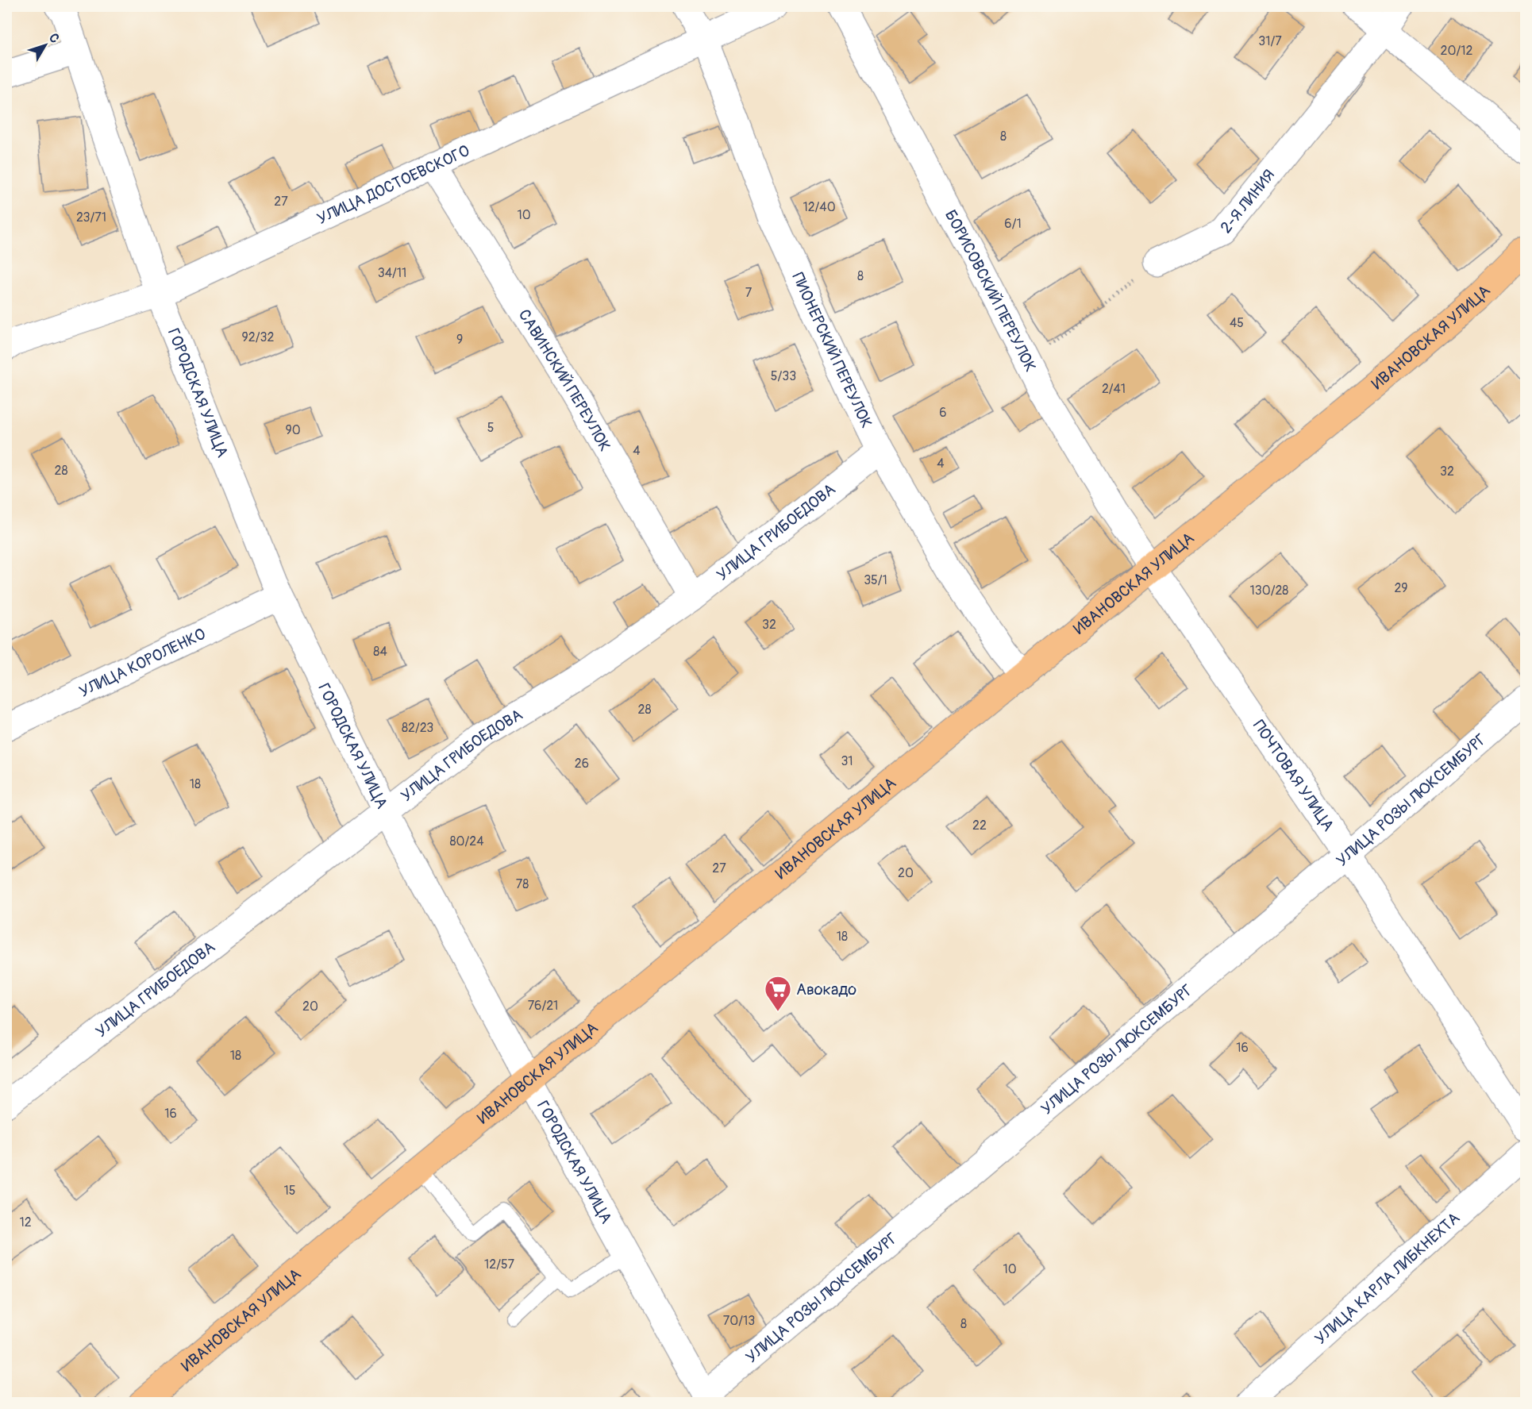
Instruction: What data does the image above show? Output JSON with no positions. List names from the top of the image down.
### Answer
{
  "streets": {
    "main road": ["ИВАНОВСКАЯ УЛИЦА"],
    "street": [
      "УЛИЦА ДОСТОЕВСКОГО",
      "2-Я ЛИНИЯ",
      "БОРИСОВСКИЙ ПЕРЕУЛОК",
      "ПИОНЕРСКИЙ ПЕРЕУЛОК",
      "САВИНСКИЙ ПЕРЕУЛОК",
      "ГОРОДСКАЯ УЛИЦА",
      "УЛИЦА ГРИБОЕДОВА",
      "УЛИЦА КОРОЛЕНКО",
      "ПОЧТОВАЯ УЛИЦА",
      "УЛИЦА РОЗЫ ЛЮКСЕМБУРГ",
      "УЛИЦА КАРЛА ЛИБКНЕХТА"
    ]
  },
  "crossings": [
    ["УЛИЦА ДОСТОЕВСКОГО", "ПИОНЕРСКИЙ ПЕРЕУЛОК"],
    ["УЛИЦА ДОСТОЕВСКОГО", "САВИНСКИЙ ПЕРЕУЛОК"],
    ["УЛИЦА ДОСТОЕВСКОГО", "ГОРОДСКАЯ УЛИЦА"],
    ["БОРИСОВСКИЙ ПЕРЕУЛОК", "ИВАНОВСКАЯ УЛИЦА"],
    ["БОРИСОВСКИЙ ПЕРЕУЛОК", "ПОЧТОВАЯ УЛИЦА"],
    ["ИВАНОВСКАЯ УЛИЦА", "ПИОНЕРСКИЙ ПЕРЕУЛОК"],
    ["ИВАНОВСКАЯ УЛИЦА", "ГОРОДСКАЯ УЛИЦА"],
    ["ИВАНОВСКАЯ УЛИЦА", "ПОЧТОВАЯ УЛИЦА"],
    ["ПИОНЕРСКИЙ ПЕРЕУЛОК", "УЛИЦА ГРИБОЕДОВА"],
    ["САВИНСКИЙ ПЕРЕУЛОК", "УЛИЦА ГРИБОЕДОВА"],
    ["ГОРОДСКАЯ УЛИЦА", "УЛИЦА ГРИБОЕДОВА"],
    ["ГОРОДСКАЯ УЛИЦА", "УЛИЦА КОРОЛЕНКО"],
    ["ГОРОДСКАЯ УЛИЦА", "УЛИЦА РОЗЫ ЛЮКСЕМБУРГ"],
    ["ПОЧТОВАЯ УЛИЦА", "УЛИЦА РОЗЫ ЛЮКСЕМБУРГ"]
  ],
  "places": {
    "supermarket": ["Авокадо"]
  },
  "house_numbers": [
    "31/7",
    "20/12",
    "8",
    "27",
    "12/40",
    "10",
    "23/71",
    "6/1",
    "34/11",
    "8",
    "7",
    "45",
    "92/32",
    "9",
    "5/33",
    "2/41",
    "6",
    "5",
    "90",
    "4",
    "4",
    "28",
    "32",
    "35/1",
    "29",
    "130/28",
    "32",
    "84",
    "28",
    "82/23",
    "31",
    "26",
    "18",
    "22",
    "80/24",
    "27",
    "20",
    "78",
    "18",
    "76/21",
    "20",
    "16",
    "18",
    "16",
    "15",
    "12",
    "12/57",
    "10",
    "70/13",
    "8"
  ],
  "north": "top right"
}
